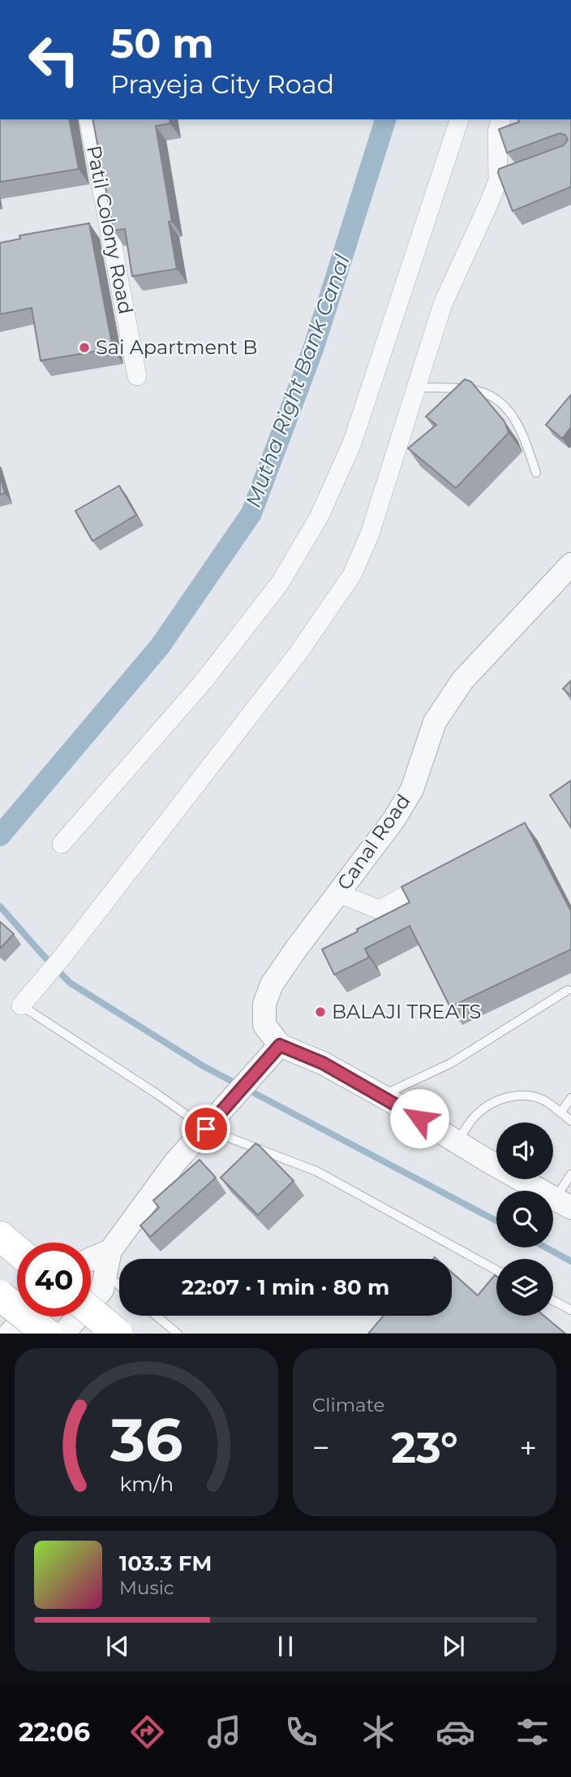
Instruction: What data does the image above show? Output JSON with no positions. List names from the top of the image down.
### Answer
{
  "streets": {
    "street": ["Patil Colony Road", "Canal Road"]
  },
  "water": ["Mutha Right Bank Canal"],
  "places": ["Sai Apartment B", "BALAJI TREATS"],
  "page": {
    "turn": ["50 m", "Prayeja City Road"],
    "limit": "40",
    "trip": "22:07 · 1 min · 80 m",
    "tile": "Climate",
    "heat": ["−", "23°", "+"],
    "song": ["103.3 FM", "Music"],
    "tabs": "22:06",
    "gauge": ["36", "km/h"]
  }
}
